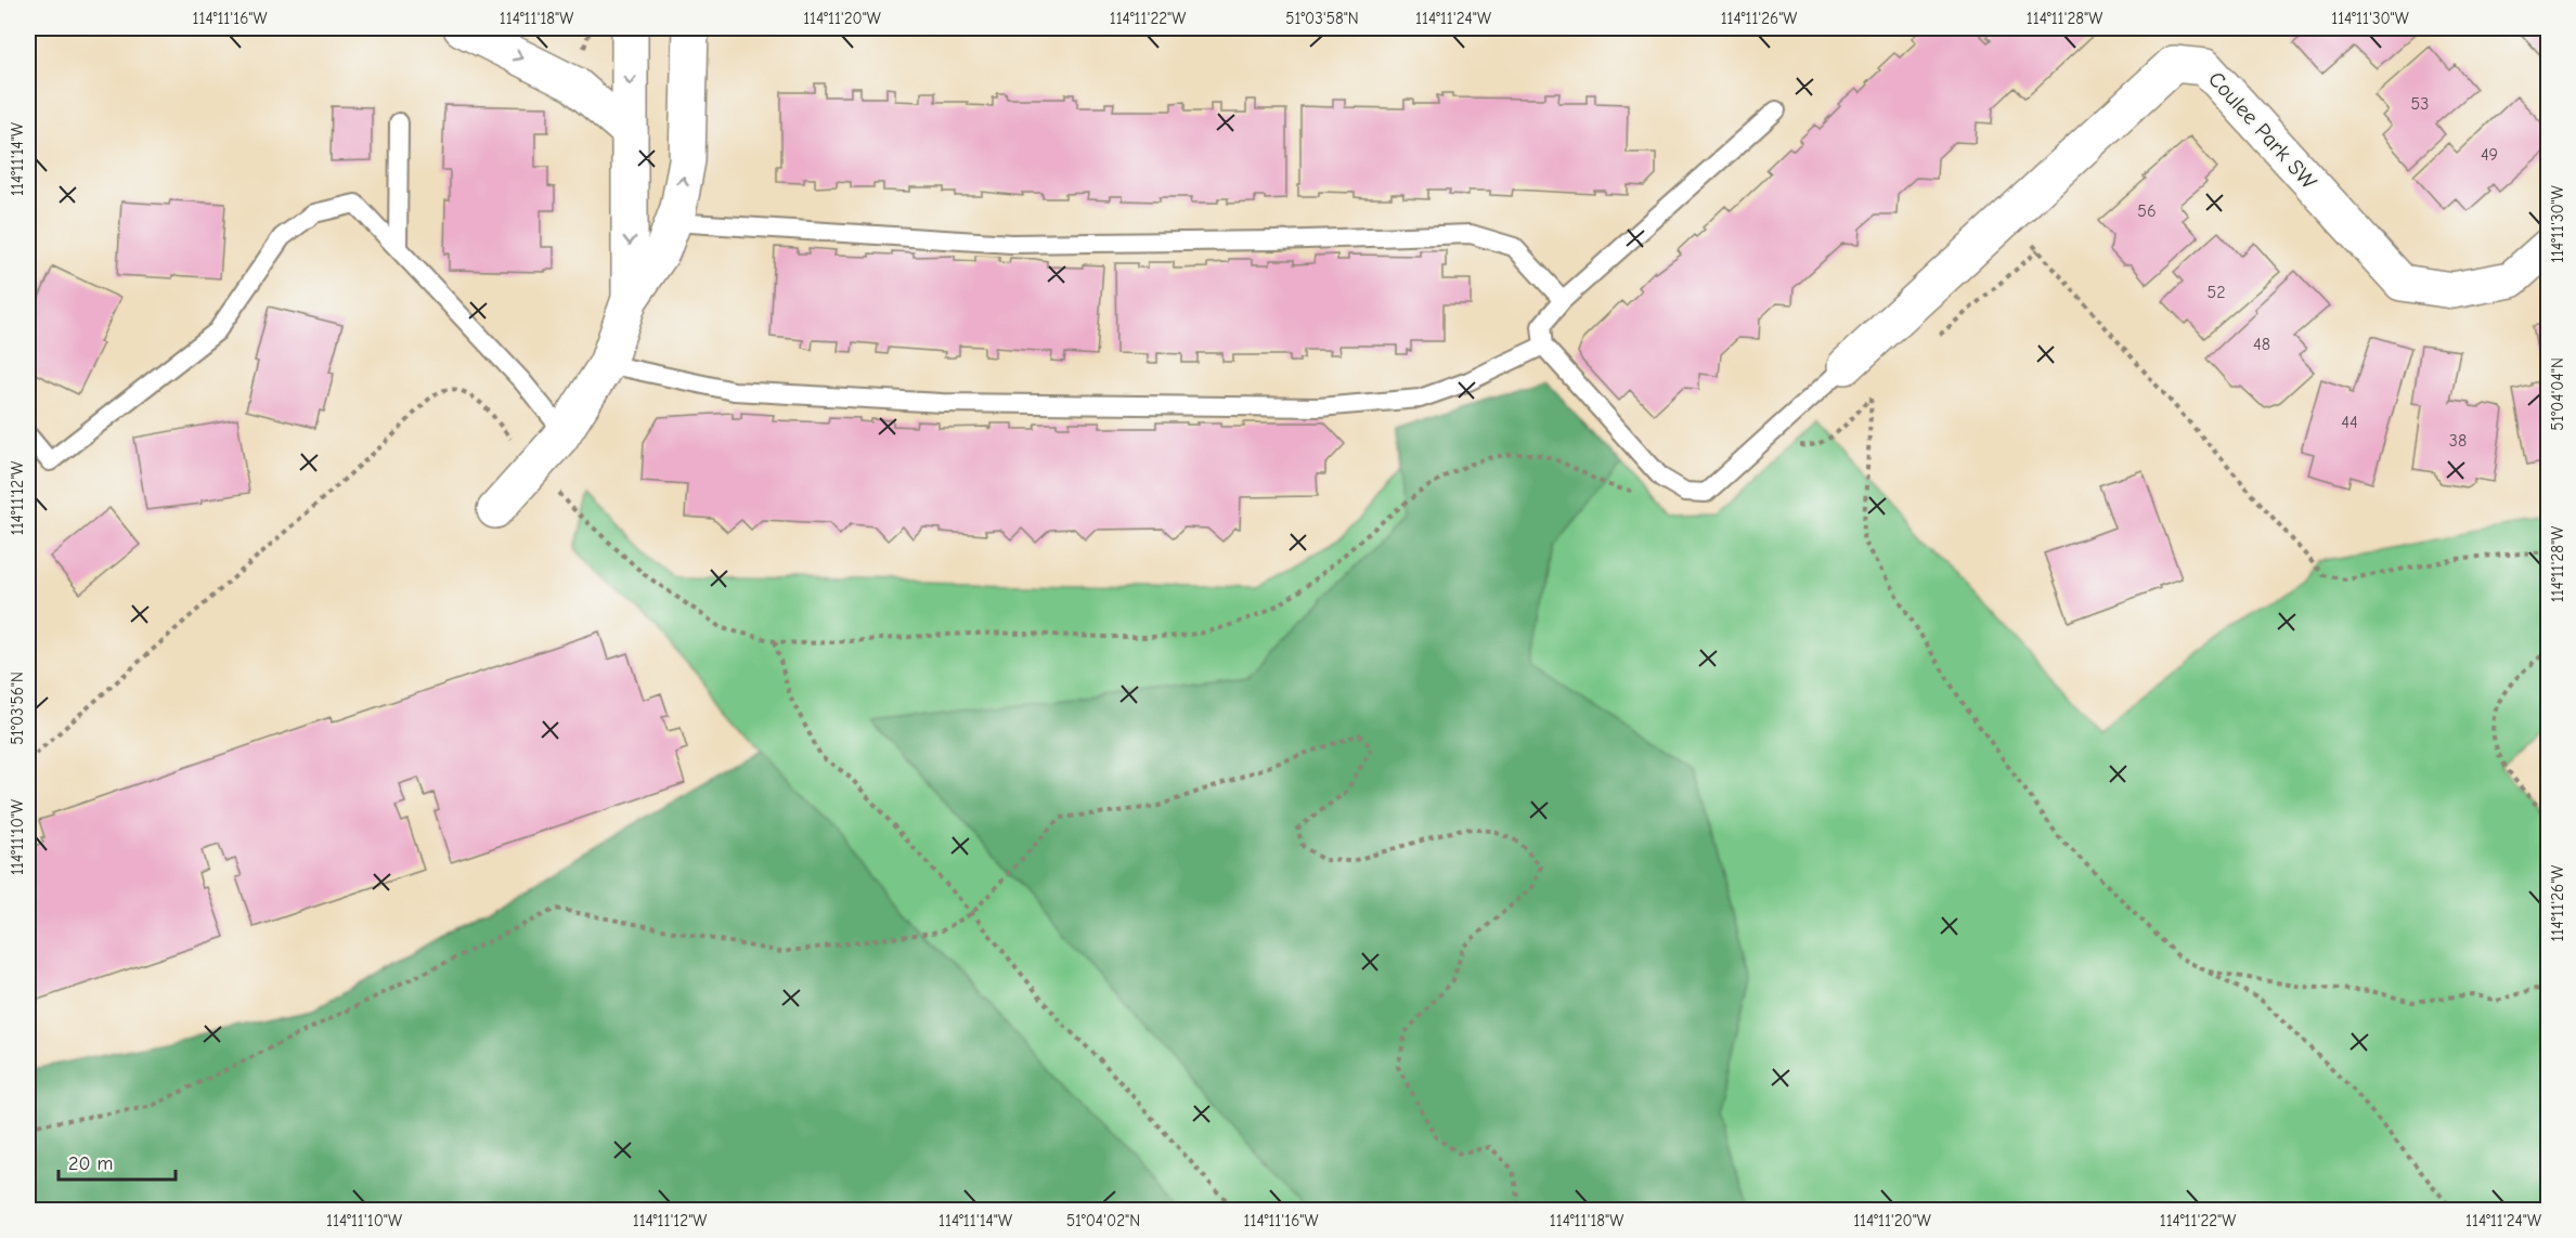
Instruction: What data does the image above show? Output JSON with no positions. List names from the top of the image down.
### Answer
{
  "streets": {
    "street": ["Coulee Park SW"]
  },
  "house_numbers": [
    "53",
    "49",
    "56",
    "52",
    "48",
    "44",
    "38"
  ],
  "scale_bar": "20 m",
  "coordinates": [
    "114°11'16\"W",
    "114°11'18\"W",
    "114°11'20\"W",
    "114°11'22\"W",
    "51°03'58\"N",
    "114°11'24\"W",
    "114°11'26\"W",
    "114°11'28\"W",
    "114°11'30\"W",
    "114°11'14\"W",
    "51°04'04\"N",
    "114°11'12\"W",
    "51°03'56\"N",
    "114°11'10\"W",
    "51°04'02\"N"
  ]
}
